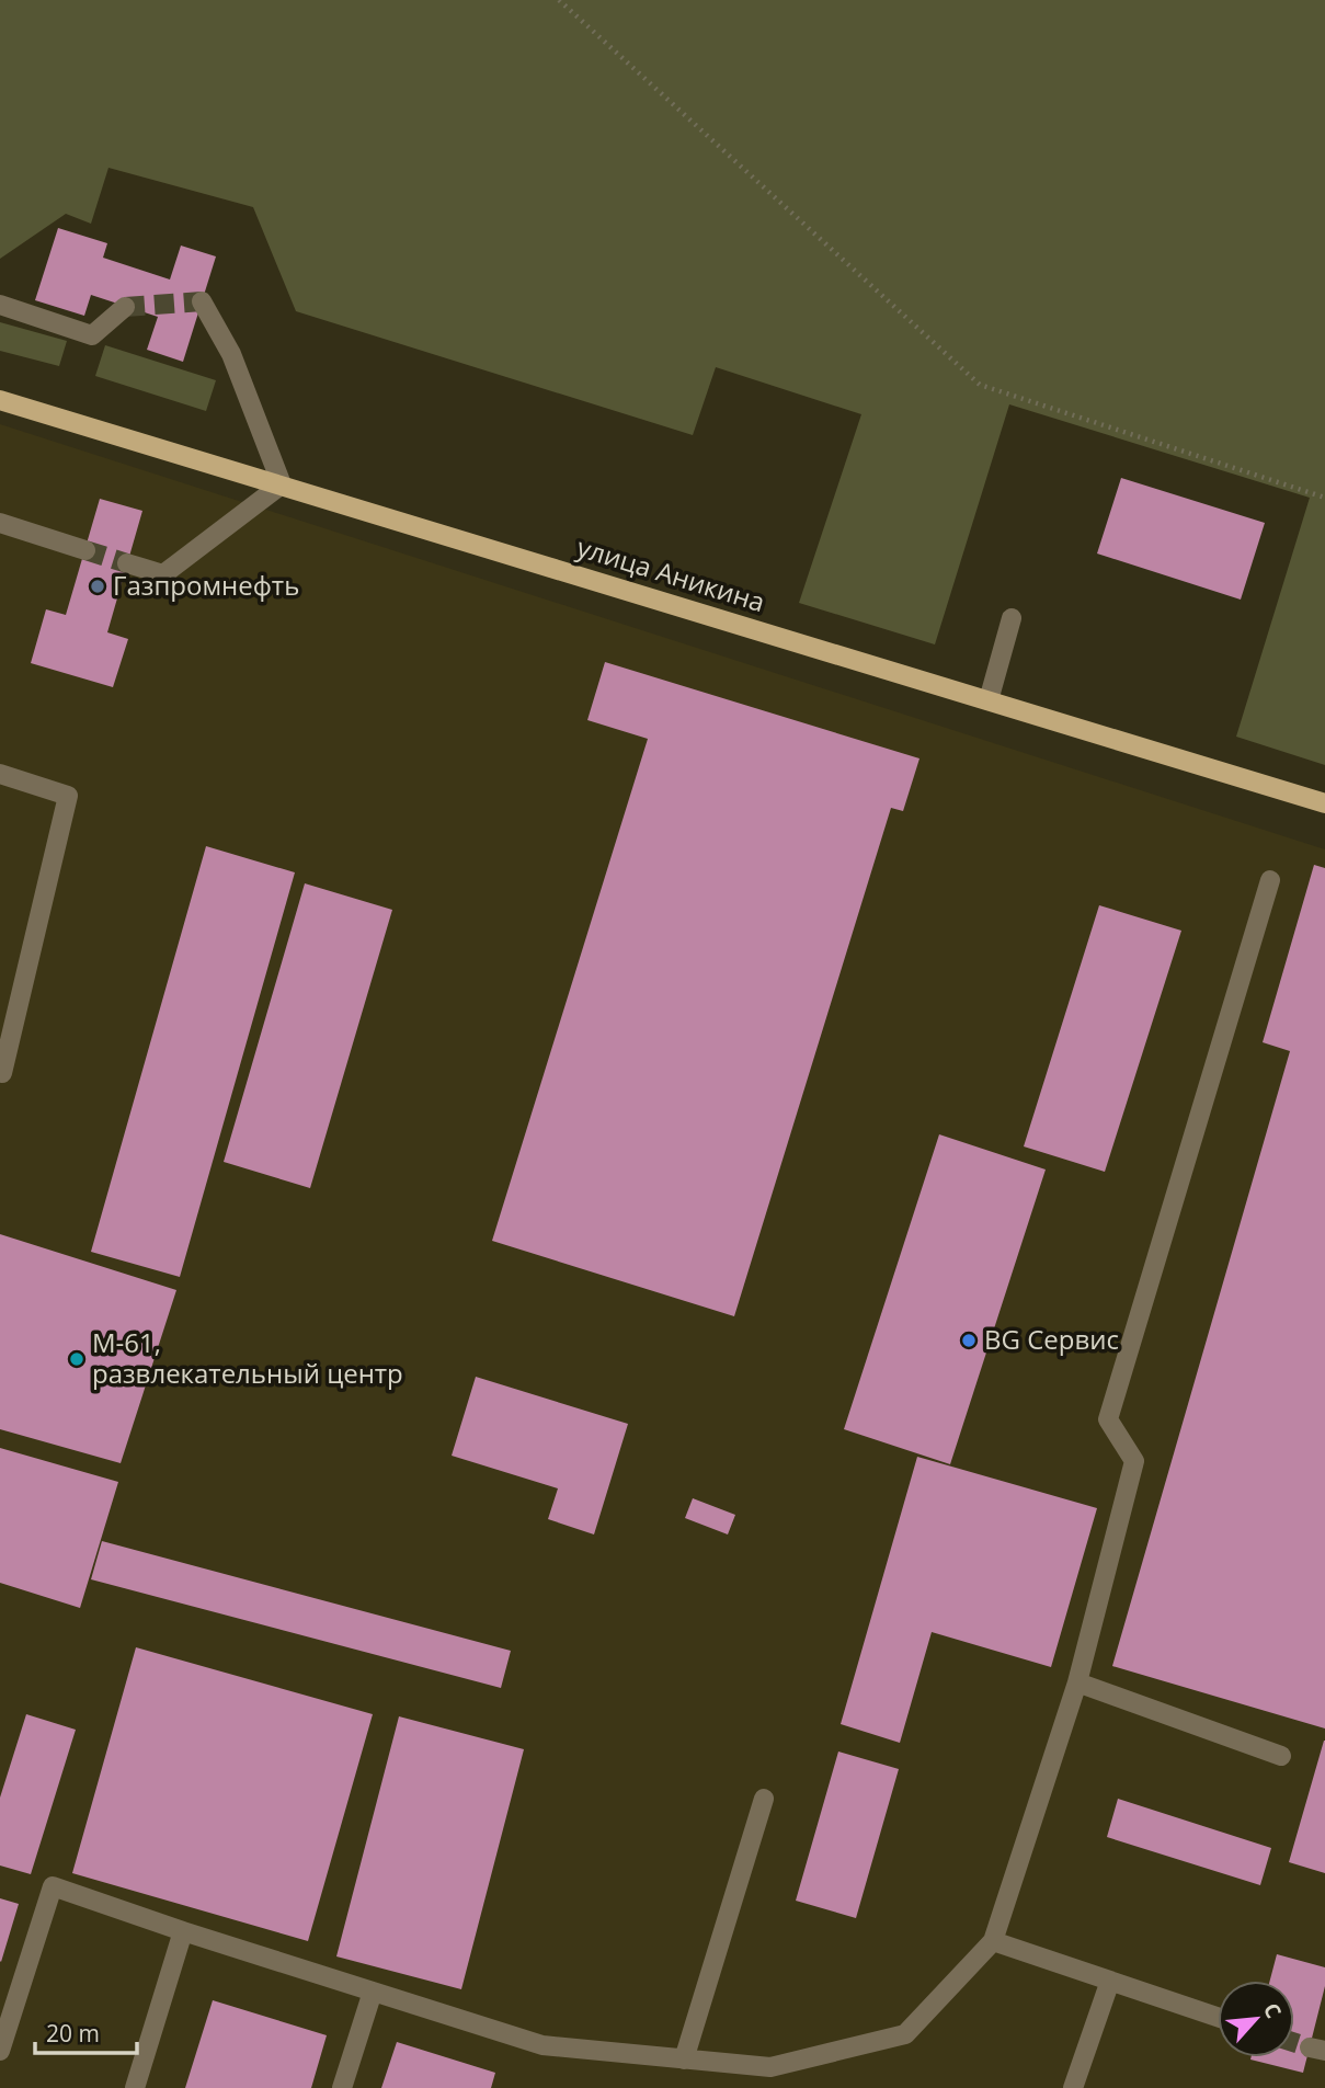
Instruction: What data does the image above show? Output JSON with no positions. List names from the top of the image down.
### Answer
{
  "streets": {
    "main road": ["улица Аникина"]
  },
  "places": ["Газпромнефть", "BG Сервис", "M-61, развлекательный центр"],
  "scale_bar": "20 m",
  "north": "top right"
}
